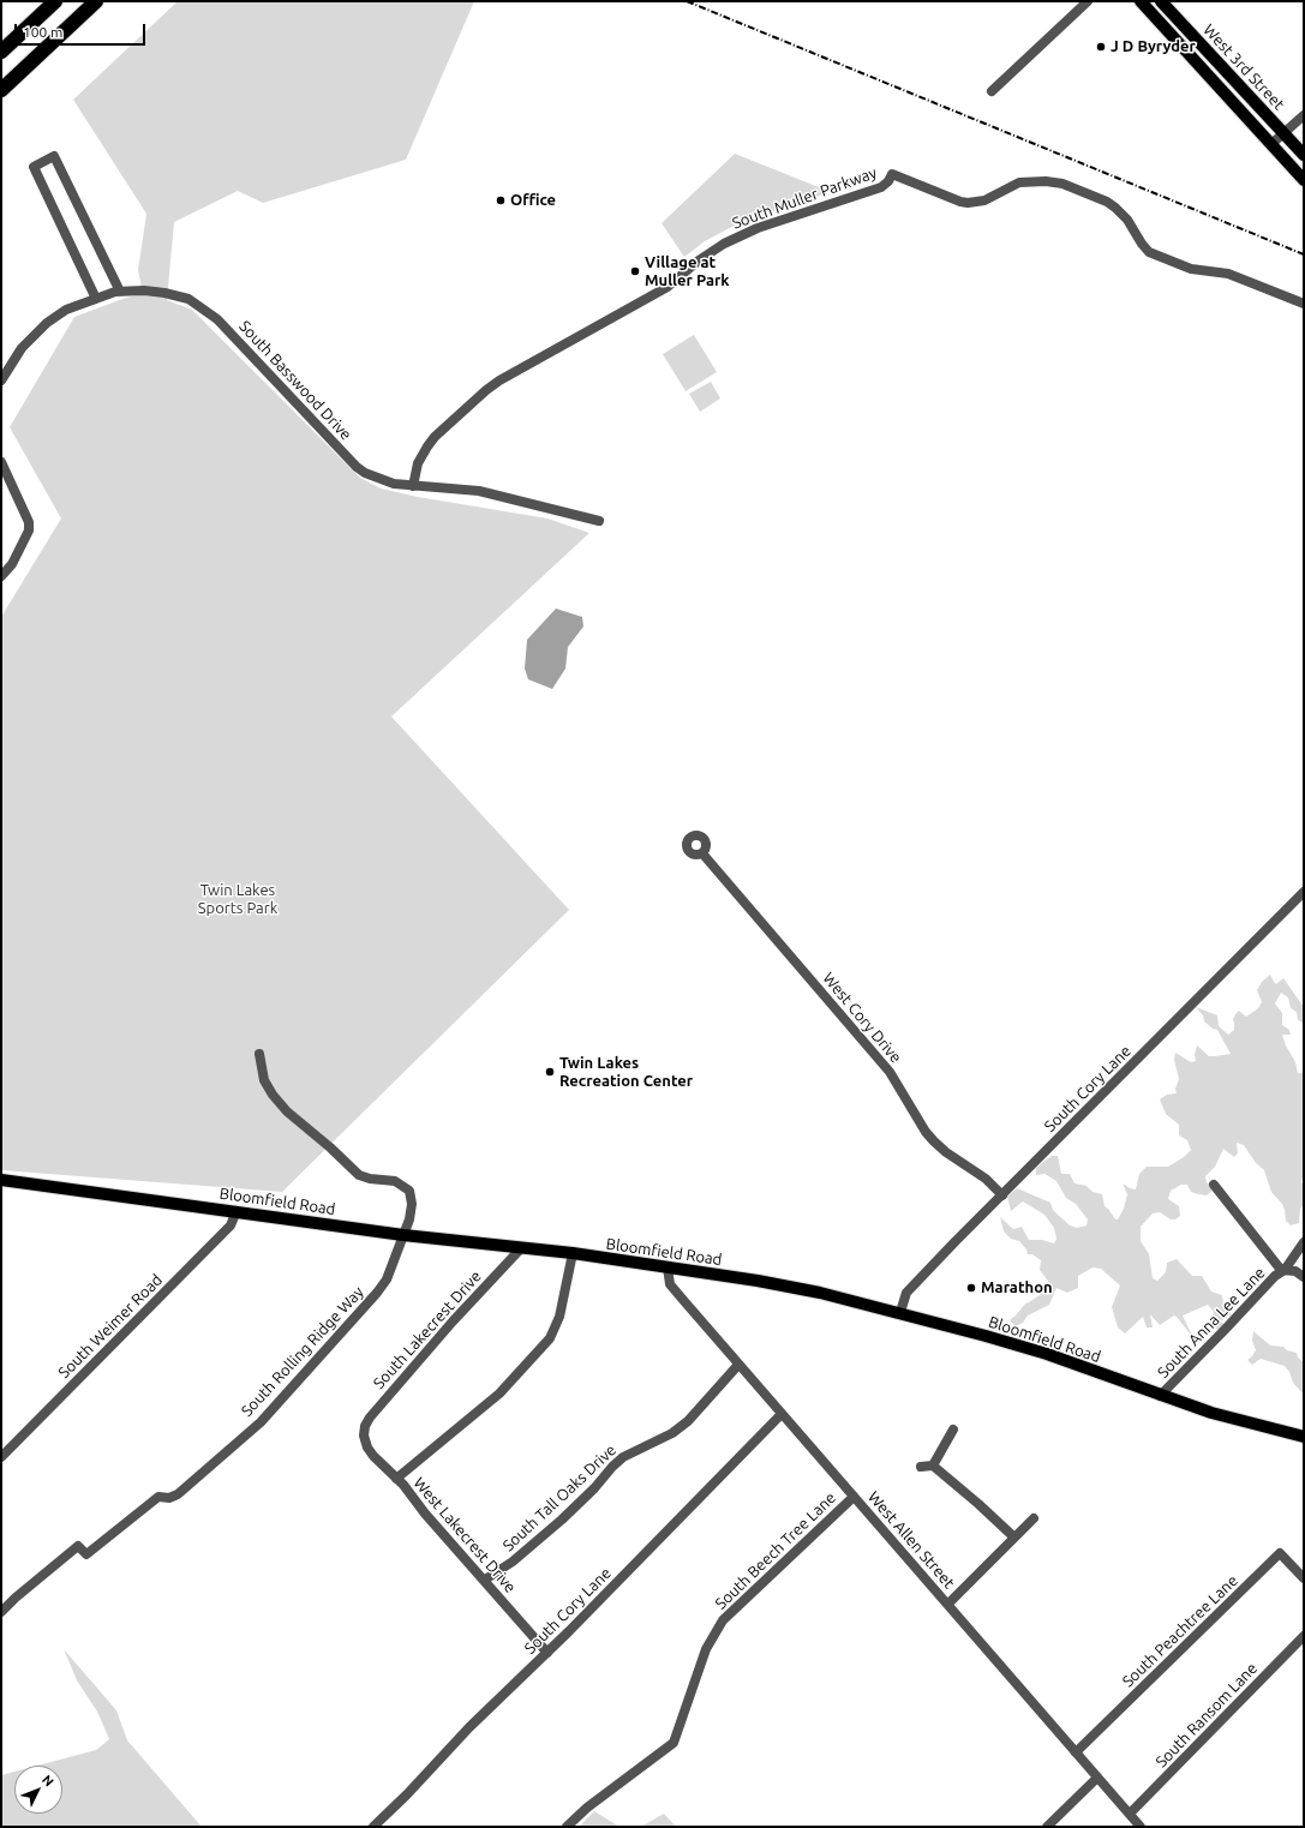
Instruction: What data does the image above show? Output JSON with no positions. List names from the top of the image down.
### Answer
{
  "streets": {
    "main road": ["West 3rd Street", "Bloomfield Road"],
    "street": [
      "South Muller Parkway",
      "South Basswood Drive",
      "West Cory Drive",
      "South Cory Lane",
      "South Anna Lee Lane",
      "South Weimer Road",
      "South Lakecrest Drive",
      "South Rolling Ridge Way",
      "South Tall Oaks Drive",
      "West Lakecrest Drive",
      "West Allen Street",
      "South Beech Tree Lane",
      "South Peachtree Lane",
      "South Ransom Lane"
    ]
  },
  "crossings": [
    ["South Muller Parkway", "South Basswood Drive"],
    ["West Cory Drive", "South Cory Lane"],
    ["South Cory Lane", "Bloomfield Road"],
    ["South Cory Lane", "West Lakecrest Drive"],
    ["South Cory Lane", "West Allen Street"],
    ["Bloomfield Road", "South Anna Lee Lane"],
    ["Bloomfield Road", "South Weimer Road"],
    ["Bloomfield Road", "South Lakecrest Drive"],
    ["Bloomfield Road", "South Rolling Ridge Way"],
    ["Bloomfield Road", "West Allen Street"],
    ["South Lakecrest Drive", "West Lakecrest Drive"],
    ["South Tall Oaks Drive", "West Lakecrest Drive"],
    ["South Tall Oaks Drive", "West Allen Street"],
    ["West Allen Street", "South Beech Tree Lane"],
    ["West Allen Street", "South Peachtree Lane"],
    ["West Allen Street", "South Ransom Lane"]
  ],
  "parks": ["Twin Lakes Sports Park"],
  "places": [
    "J D Byryder",
    "Office",
    "Village at Muller Park",
    "Twin Lakes Recreation Center",
    "Marathon"
  ],
  "scale_bar": "100 m",
  "north": "top right"
}
